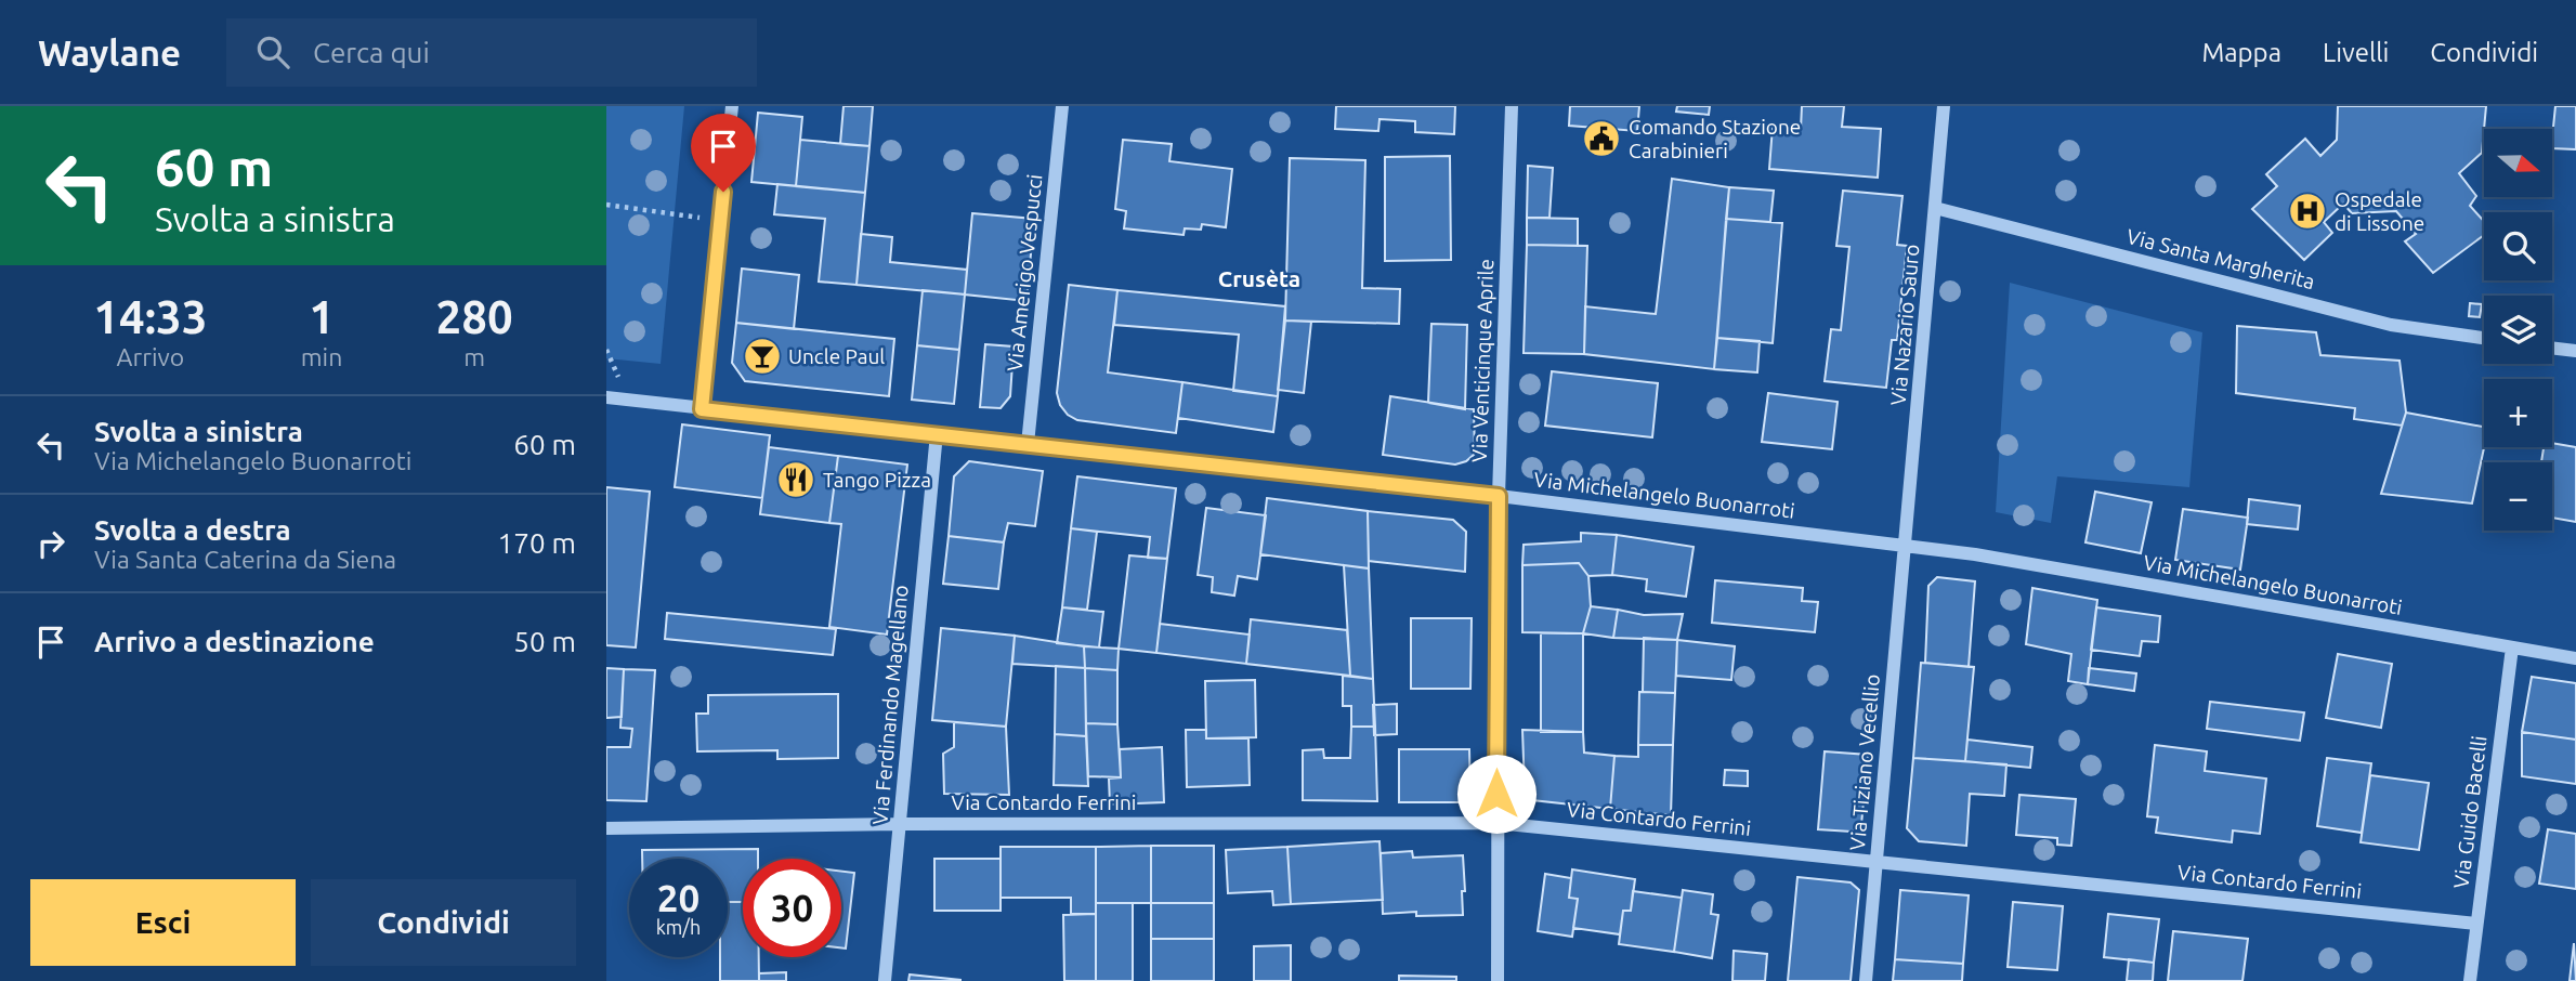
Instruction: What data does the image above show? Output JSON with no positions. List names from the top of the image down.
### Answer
{
  "streets": {
    "street": [
      "Via Santa Margherita",
      "Via Amerigo Vespucci",
      "Via Nazario Sauro",
      "Via Venticinque Aprile",
      "Via Michelangelo Buonarroti",
      "Via Ferdinando Magellano",
      "Via Tiziano Vecellio",
      "Via Contardo Ferrini",
      "Via Guido Bacelli"
    ]
  },
  "crossings": [
    ["Via Santa Margherita", "Via Nazario Sauro"],
    ["Via Amerigo Vespucci", "Via Michelangelo Buonarroti"],
    ["Via Nazario Sauro", "Via Michelangelo Buonarroti"],
    ["Via Nazario Sauro", "Via Tiziano Vecellio"],
    ["Via Venticinque Aprile", "Via Michelangelo Buonarroti"],
    ["Via Venticinque Aprile", "Via Contardo Ferrini"],
    ["Via Michelangelo Buonarroti", "Via Ferdinando Magellano"],
    ["Via Michelangelo Buonarroti", "Via Tiziano Vecellio"],
    ["Via Michelangelo Buonarroti", "Via Guido Bacelli"],
    ["Via Ferdinando Magellano", "Via Contardo Ferrini"],
    ["Via Tiziano Vecellio", "Via Contardo Ferrini"],
    ["Via Contardo Ferrini", "Via Guido Bacelli"]
  ],
  "districts": ["Crusèta"],
  "places": {
    "public building": ["Comando Stazione Carabinieri"],
    "hospital": ["Ospedale di Lissone"],
    "bar": ["Uncle Paul"],
    "restaurant": ["Tango Pizza"]
  },
  "north": "right",
  "page": {
    "header": "Waylane",
    "search": "Cerca qui",
    "nav": ["Mappa", "Livelli", "Condividi"],
    "turn": ["60 m", "Svolta a sinistra"],
    "map_buttons": ["+", "−"],
    "eta": [
      "14:33",
      "Arrivo",
      "1",
      "min",
      "280",
      "m"
    ],
    "list": [
      {
        "name": "Svolta a sinistra",
        "note": "Via Michelangelo Buonarroti",
        "value": "60 m"
      },
      {
        "name": "Svolta a destra",
        "note": "Via Santa Caterina da Siena",
        "value": "170 m"
      },
      {
        "name": "Arrivo a destinazione",
        "value": "50 m"
      }
    ],
    "speed": "20 km/h",
    "limit": "30",
    "buttons": ["Esci", "Condividi"]
  }
}
